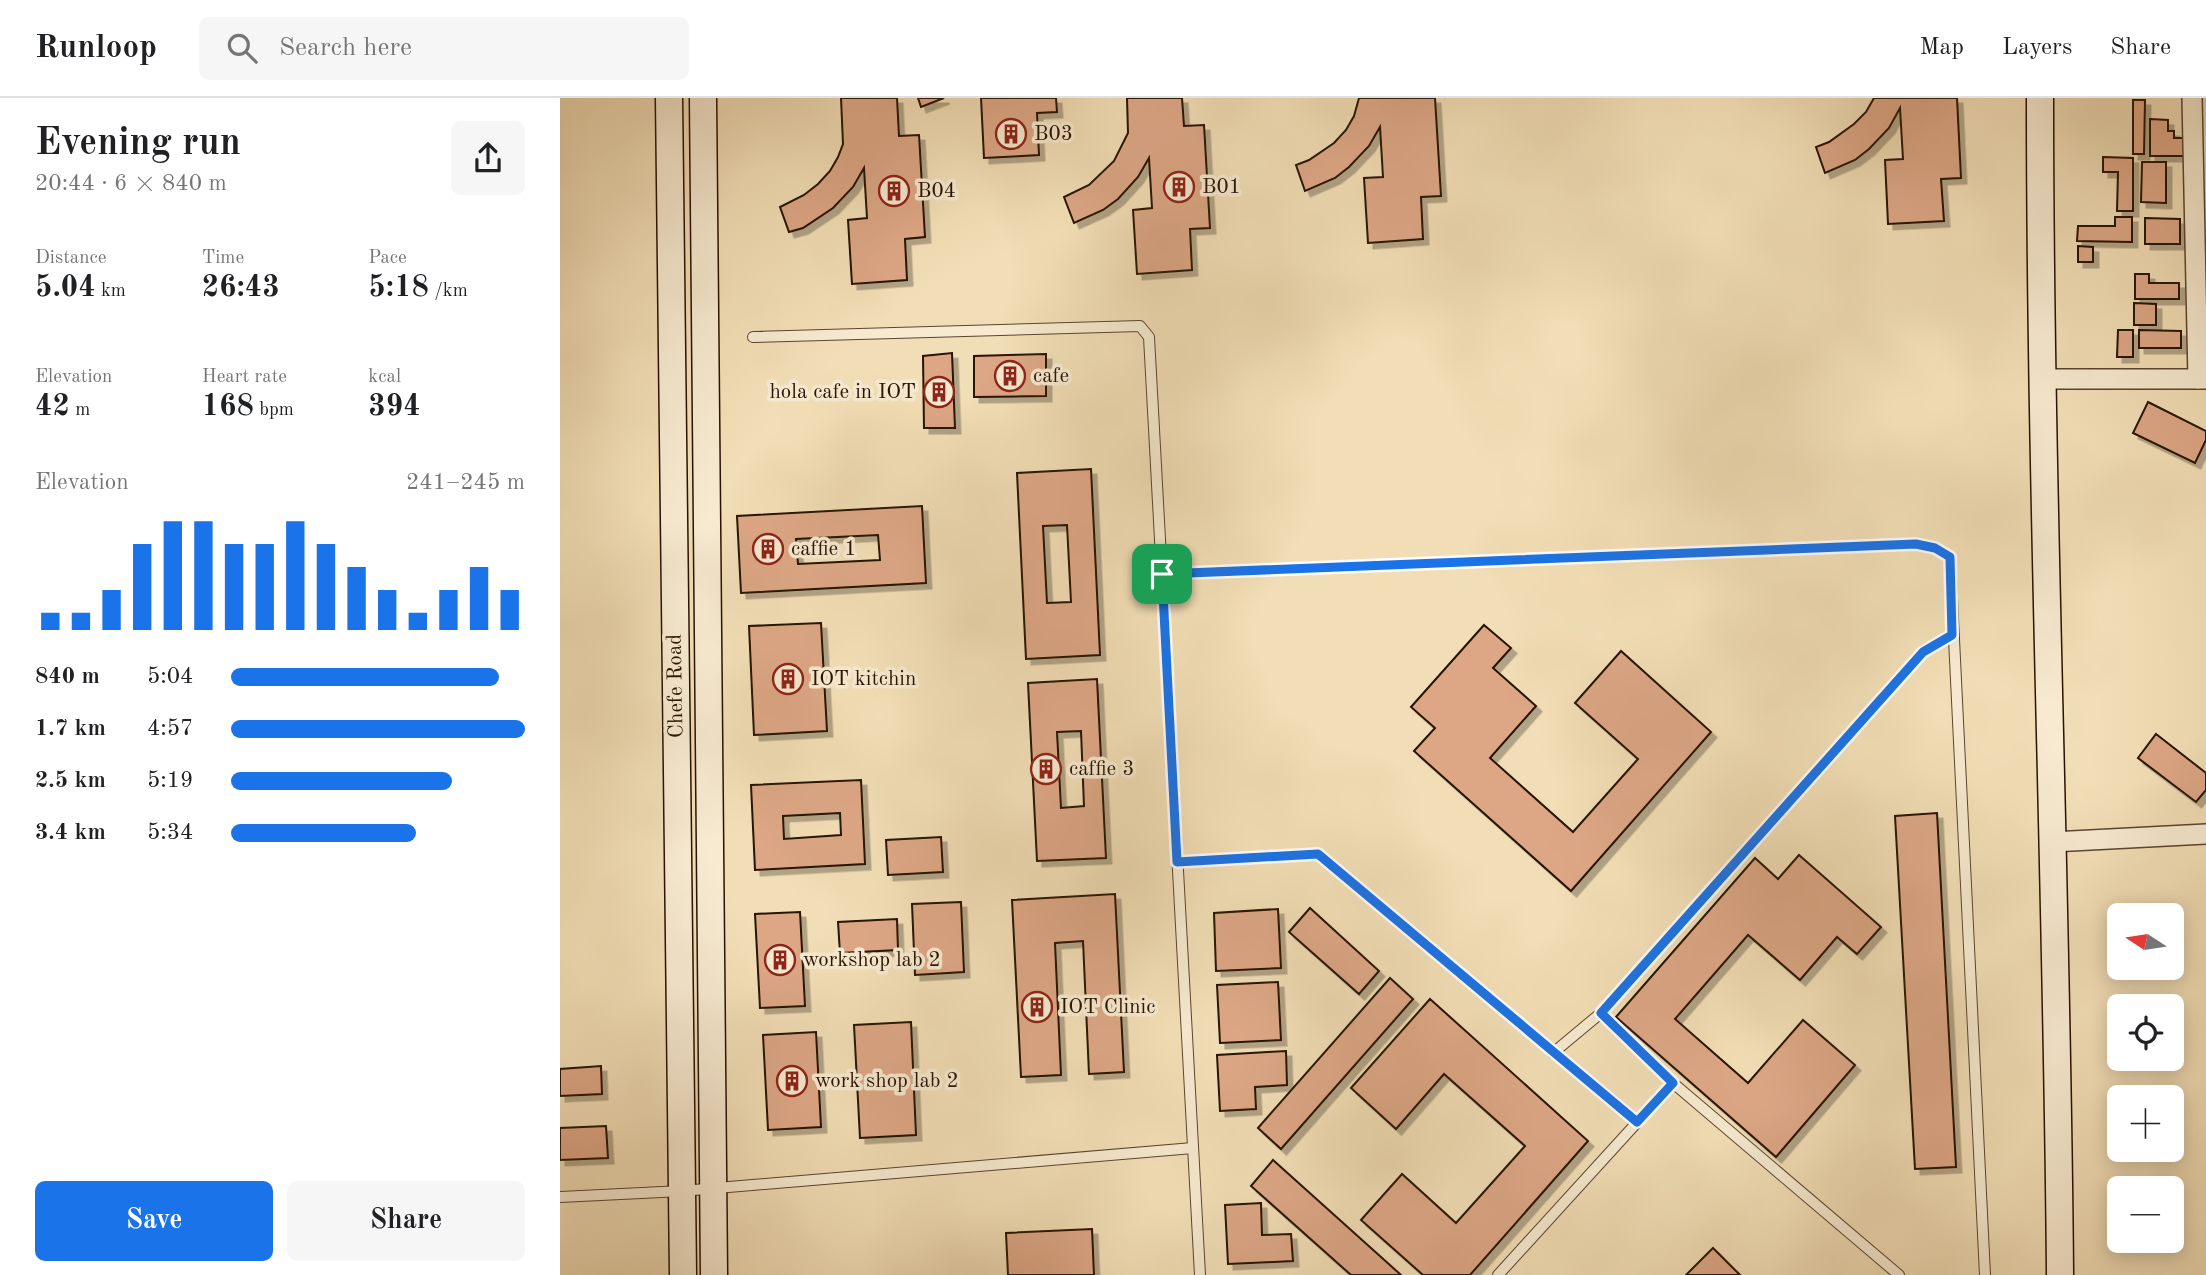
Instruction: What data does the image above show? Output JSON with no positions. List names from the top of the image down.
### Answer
{
  "streets": {
    "street": ["Chefe Road"]
  },
  "places": {
    "building": [
      "B03",
      "B01",
      "B04",
      "cafe",
      "hola cafe in IOT",
      "caffie 1",
      "IOT kitchin",
      "caffie 3",
      "workshop lab 2",
      "IOT Clinic",
      "work shop lab 2"
    ]
  },
  "north": "left",
  "page": {
    "header": "Runloop",
    "search": "Search here",
    "nav": ["Map", "Layers", "Share"],
    "heading": ["Evening run", "20:44 · 6 × 840 m"],
    "stats": [
      ["Distance", "5.04 km"],
      ["Time", "26:43"],
      ["Pace", "5:18 /km"],
      ["Elevation", "42 m"],
      ["Heart rate", "168 bpm"],
      ["kcal", "394"]
    ],
    "chart": ["Elevation", "241–245 m"],
    "list": [
      {
        "name": "840 m",
        "note": "5:04"
      },
      {
        "name": "1.7 km",
        "note": "4:57"
      },
      {
        "name": "2.5 km",
        "note": "5:19"
      },
      {
        "name": "3.4 km",
        "note": "5:34"
      }
    ],
    "map_buttons": ["+", "−"],
    "buttons": ["Save", "Share"]
  }
}
